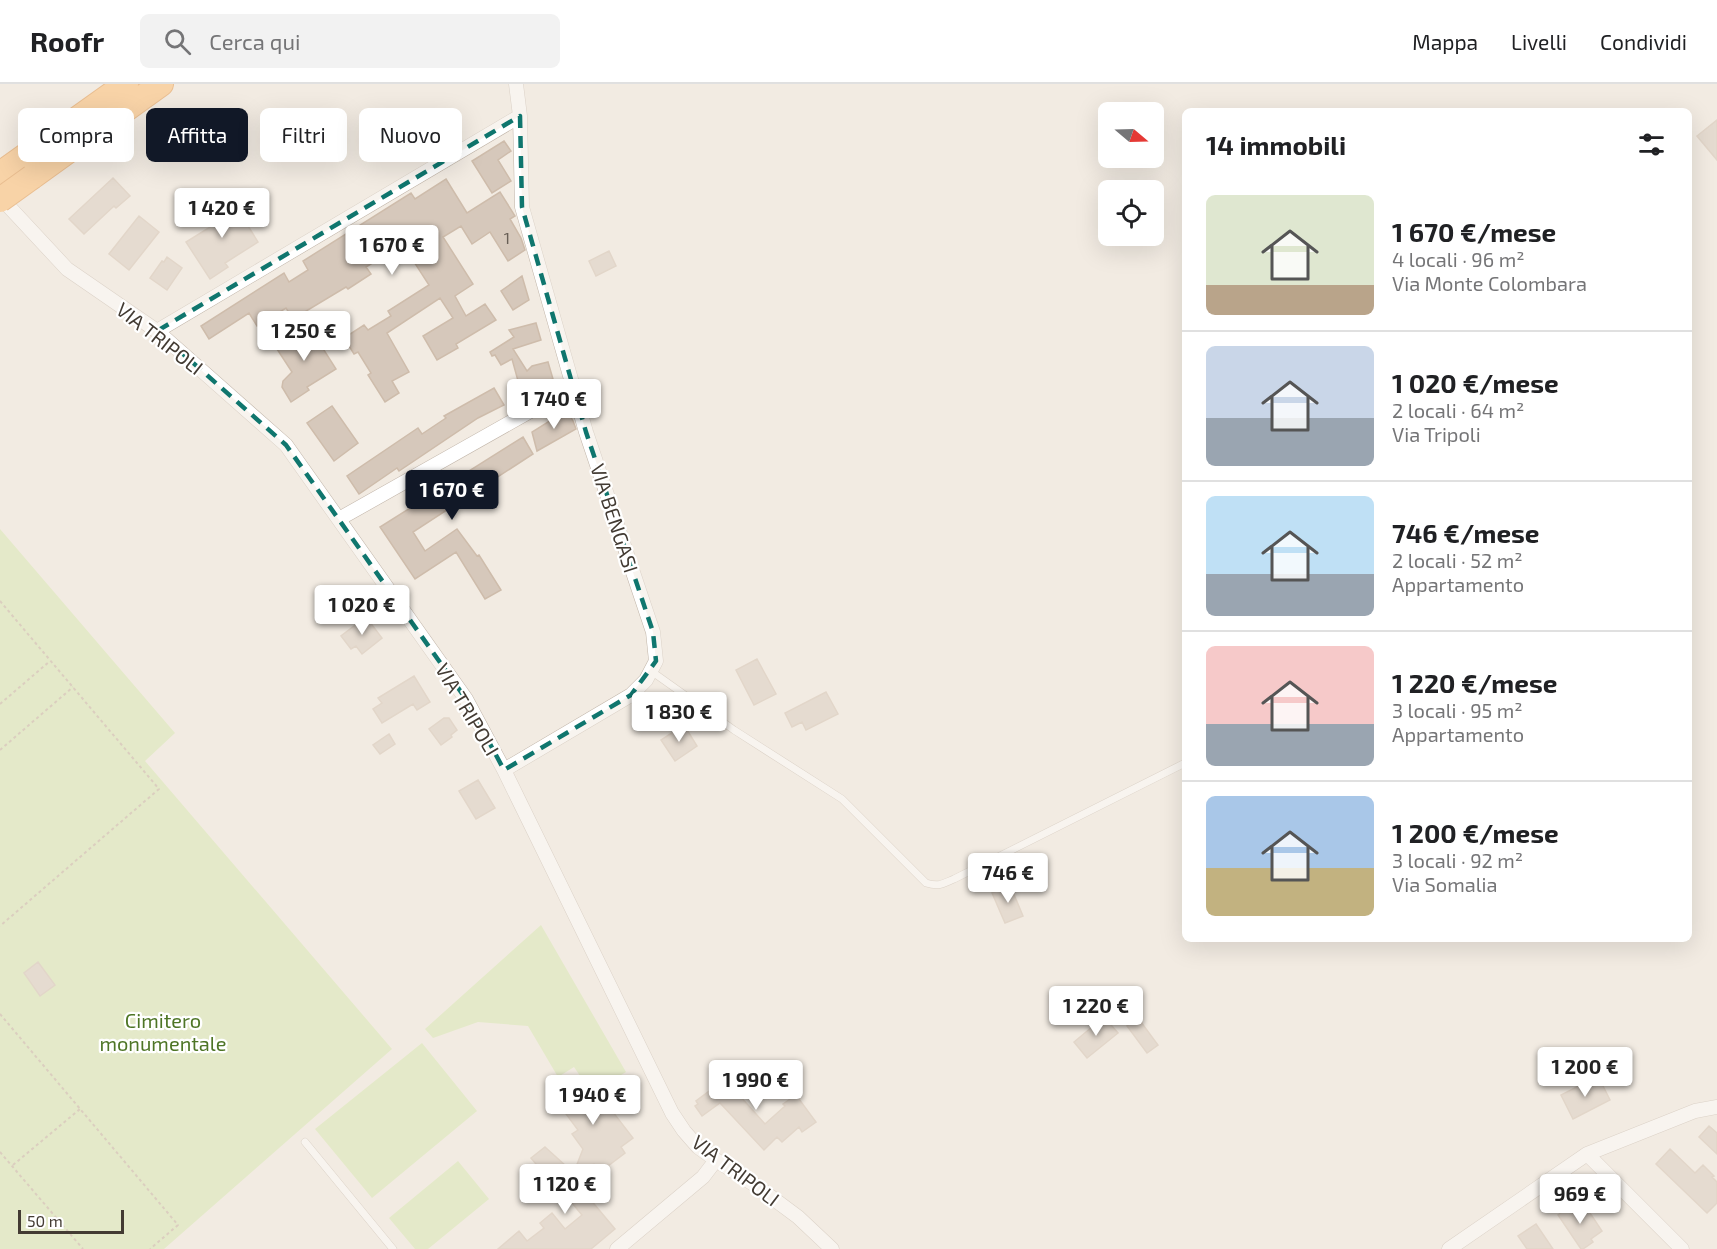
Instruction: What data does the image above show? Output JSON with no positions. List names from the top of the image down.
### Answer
{
  "streets": {
    "street": ["VIA TRIPOLI", "VIA BENGASI"]
  },
  "parks": ["Cimitero monumentale"],
  "house_numbers": ["1"],
  "scale_bar": "50 m",
  "north": "right",
  "page": {
    "header": "Roofr",
    "search": "Cerca qui",
    "nav": ["Mappa", "Livelli", "Condividi"],
    "chip": [
      "Compra",
      "Affitta",
      "Filtri",
      "Nuovo"
    ],
    "heading": "14 immobili",
    "list": [
      {
        "name": "1 670 €/mese",
        "note": "4 locali · 96 m² · Via Monte Colombara"
      },
      {
        "name": "1 020 €/mese",
        "note": "2 locali · 64 m² · Via Tripoli"
      },
      {
        "name": "746 €/mese",
        "note": "2 locali · 52 m² · Appartamento"
      },
      {
        "name": "1 220 €/mese",
        "note": "3 locali · 95 m² · Appartamento"
      },
      {
        "name": "1 200 €/mese",
        "note": "3 locali · 92 m² · Via Somalia"
      }
    ],
    "price": [
      "1 420 €",
      "1 670 €",
      "1 250 €",
      "1 740 €",
      "1 670 €",
      "1 020 €",
      "1 830 €",
      "746 €",
      "1 220 €",
      "1 200 €",
      "1 990 €",
      "1 940 €",
      "1 120 €",
      "969 €"
    ],
    "scale": "50 m"
  }
}
